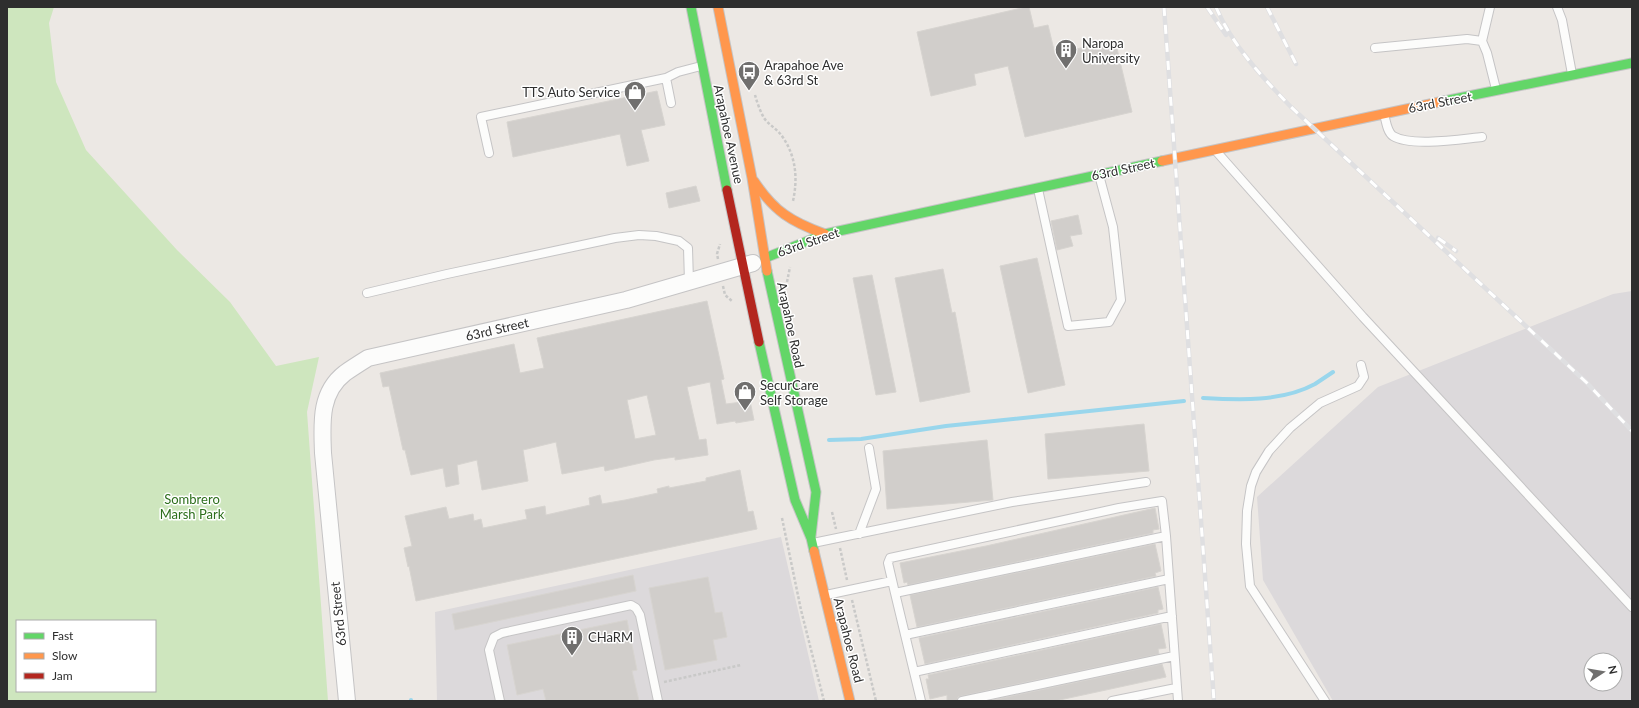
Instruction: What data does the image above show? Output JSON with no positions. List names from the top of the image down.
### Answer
{
  "streets": {
    "main road": ["63rd Street", "Arapahoe Avenue", "Arapahoe Road"]
  },
  "crossings": [
    ["63rd Street", "Arapahoe Avenue"],
    ["63rd Street", "Arapahoe Road"],
    ["Arapahoe Avenue", "Arapahoe Road"]
  ],
  "parks": ["Sombrero Marsh Park"],
  "places": {
    "building": ["Naropa University", "CHaRM"],
    "bus stop": ["Arapahoe Ave & 63rd St"],
    "shop": ["TTS Auto Service", "SecurCare Self Storage"]
  },
  "legend": ["Fast", "Slow", "Jam"],
  "north": "right"
}
